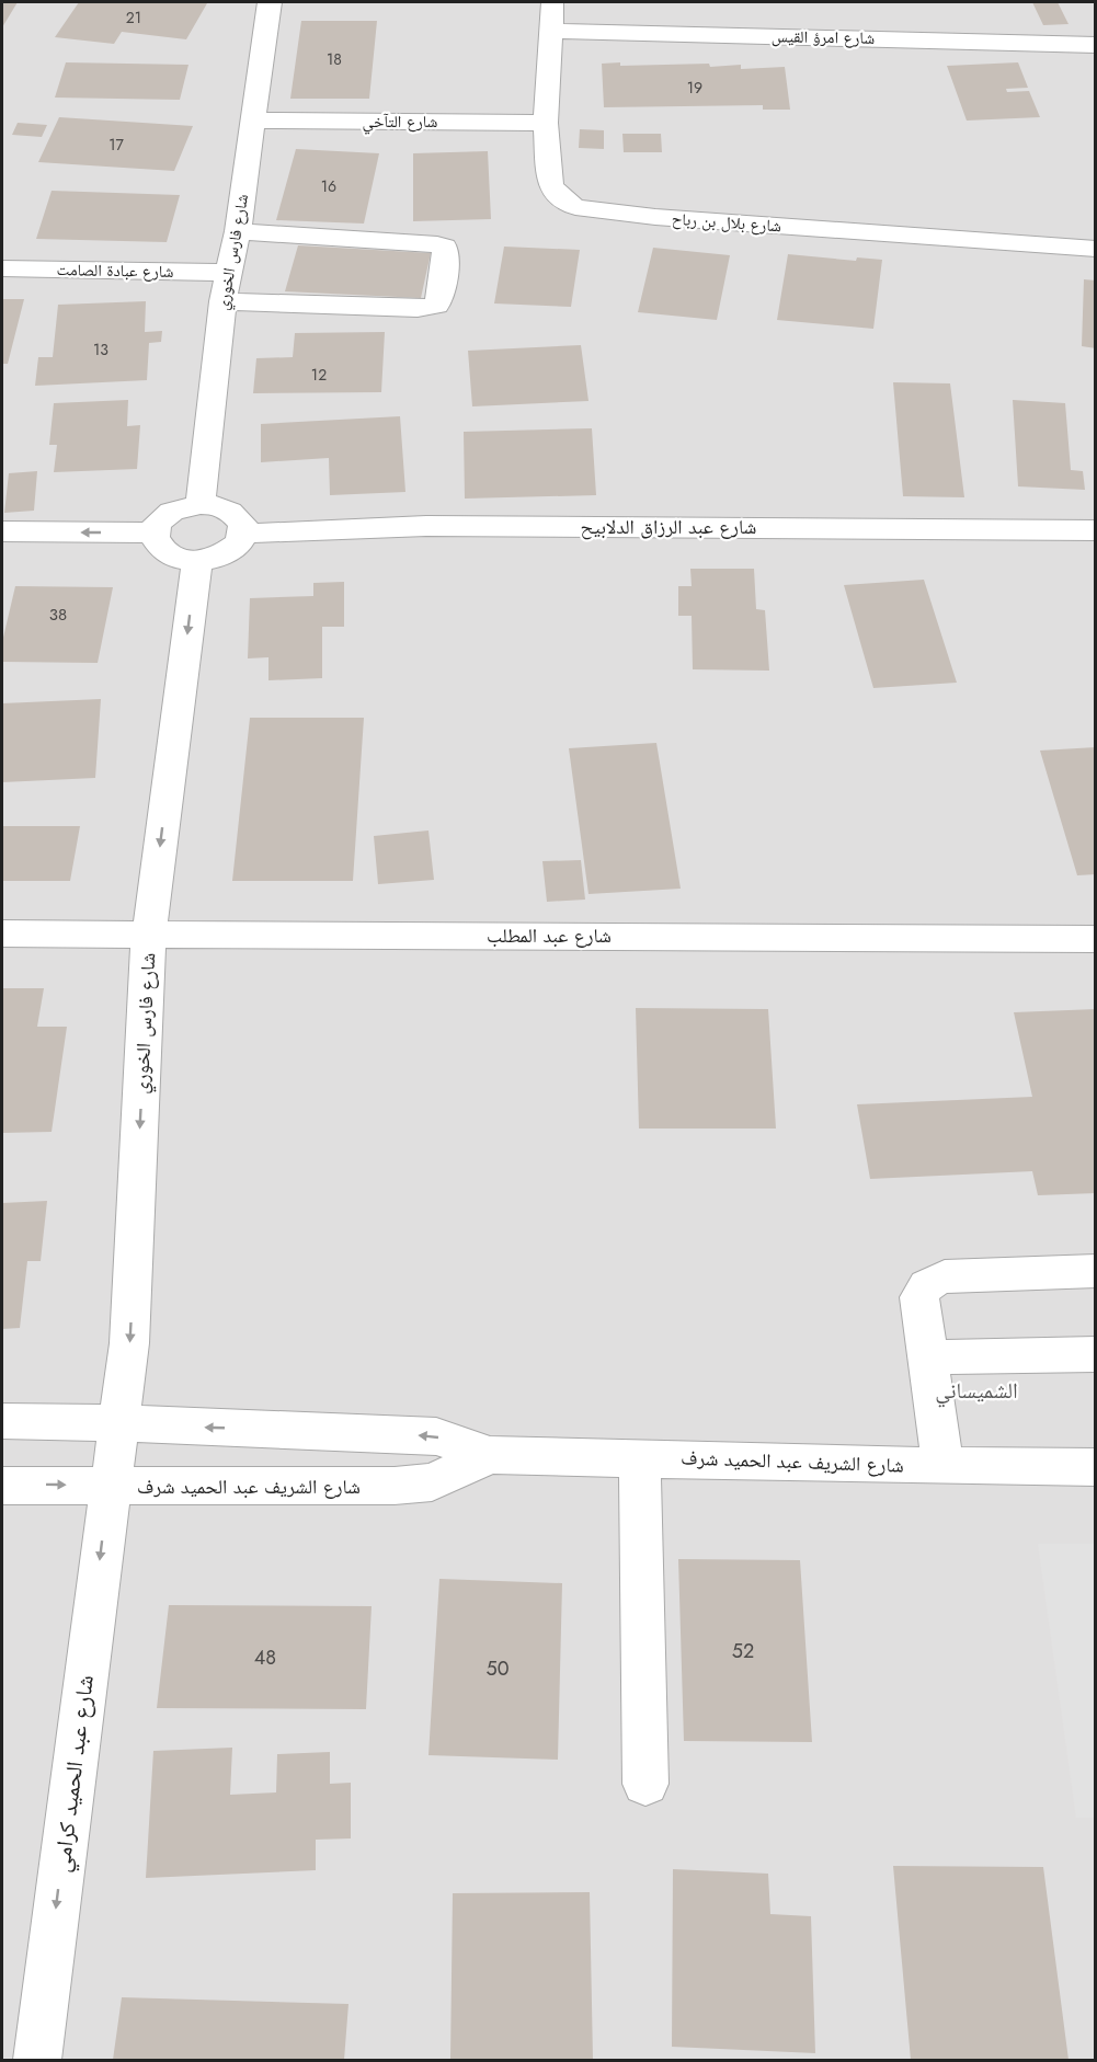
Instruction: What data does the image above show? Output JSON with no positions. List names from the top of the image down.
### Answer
{
  "streets": {
    "street": [
      "شارع امرؤ القيس",
      "شارع التآخي",
      "شارع بلال بن رباح",
      "شارع فارس الخوري",
      "شارع عبادة الصامت",
      "شارع عبد الرزاق الدلابيح",
      "شارع عبد المطلب",
      "شارع الشريف عبد الحميد شرف",
      "شارع عبد الحميد كرامي"
    ]
  },
  "crossings": [
    ["شارع امرؤ القيس", "شارع بلال بن رباح"],
    ["شارع التآخي", "شارع بلال بن رباح"],
    ["شارع التآخي", "شارع فارس الخوري"],
    ["شارع فارس الخوري", "شارع عبادة الصامت"],
    ["شارع فارس الخوري", "شارع عبد الرزاق الدلابيح"],
    ["شارع فارس الخوري", "شارع عبد المطلب"],
    ["شارع فارس الخوري", "شارع الشريف عبد الحميد شرف"],
    ["شارع فارس الخوري", "شارع عبد الحميد كرامي"],
    ["شارع الشريف عبد الحميد شرف", "شارع عبد الحميد كرامي"]
  ],
  "one_way": ["شارع فارس الخوري", "شارع عبد الحميد كرامي"],
  "districts": ["الشميساني"],
  "house_numbers": [
    "21",
    "18",
    "19",
    "17",
    "16",
    "13",
    "12",
    "38",
    "52",
    "48",
    "50"
  ]
}
